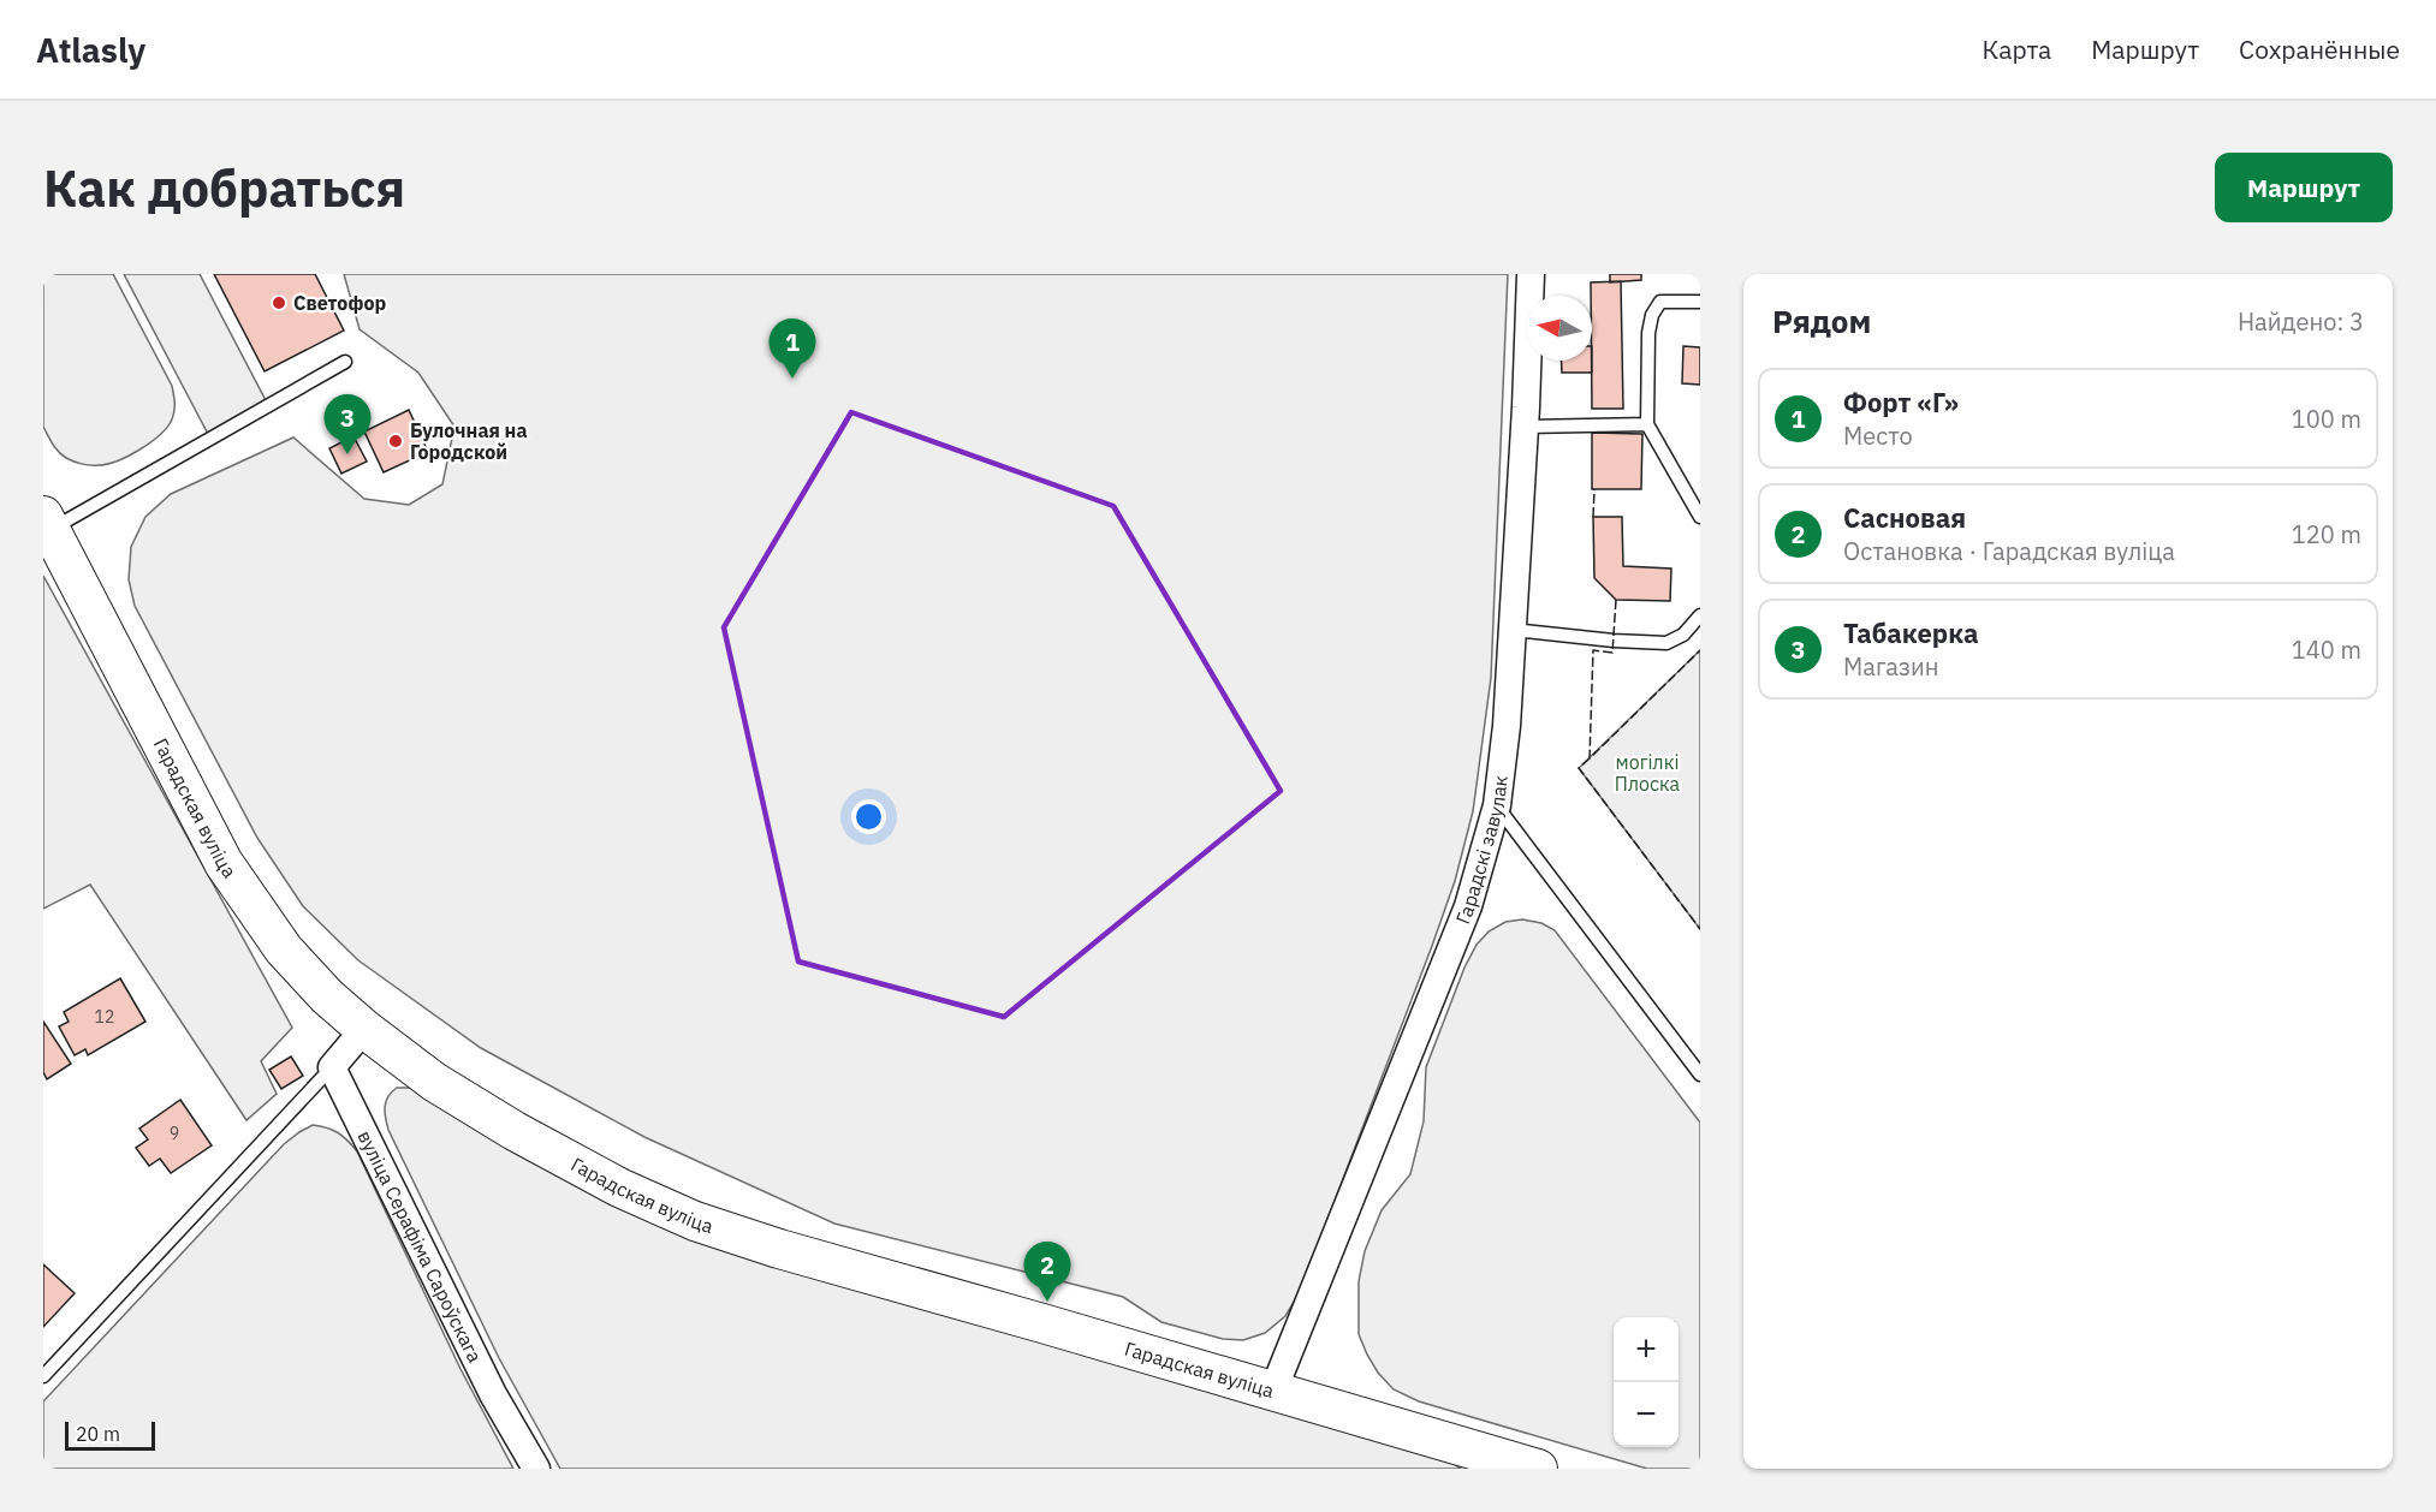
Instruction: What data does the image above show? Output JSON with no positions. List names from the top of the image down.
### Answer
{
  "streets": {
    "main road": ["Гарадская вуліца"],
    "street": ["Гарадскі завулак", "вуліца Серафіма Сароўскага"]
  },
  "crossings": [
    ["Гарадская вуліца", "Гарадскі завулак"]
  ],
  "parks": ["могілкі Плоска"],
  "places": ["Светофор", "Булочная на Городской"],
  "house_numbers": ["12", "9"],
  "scale_bar": "20 m",
  "north": "left",
  "page": {
    "header": "Atlasly",
    "nav": ["Карта", "Маршрут", "Сохранённые"],
    "buttons": "Маршрут",
    "title": "Как добраться",
    "heading": ["Рядом", "Найдено: 3"],
    "pins": ["1", "3", "2"],
    "list": [
      {
        "mark": "1",
        "name": "Форт «Г»",
        "note": "Место",
        "value": "100 m"
      },
      {
        "mark": "2",
        "name": "Сасновая",
        "note": "Остановка · Гарадская вуліца",
        "value": "120 m"
      },
      {
        "mark": "3",
        "name": "Табакерка",
        "note": "Магазин",
        "value": "140 m"
      }
    ],
    "map_buttons": ["+", "−"],
    "scale": "20 m"
  }
}
